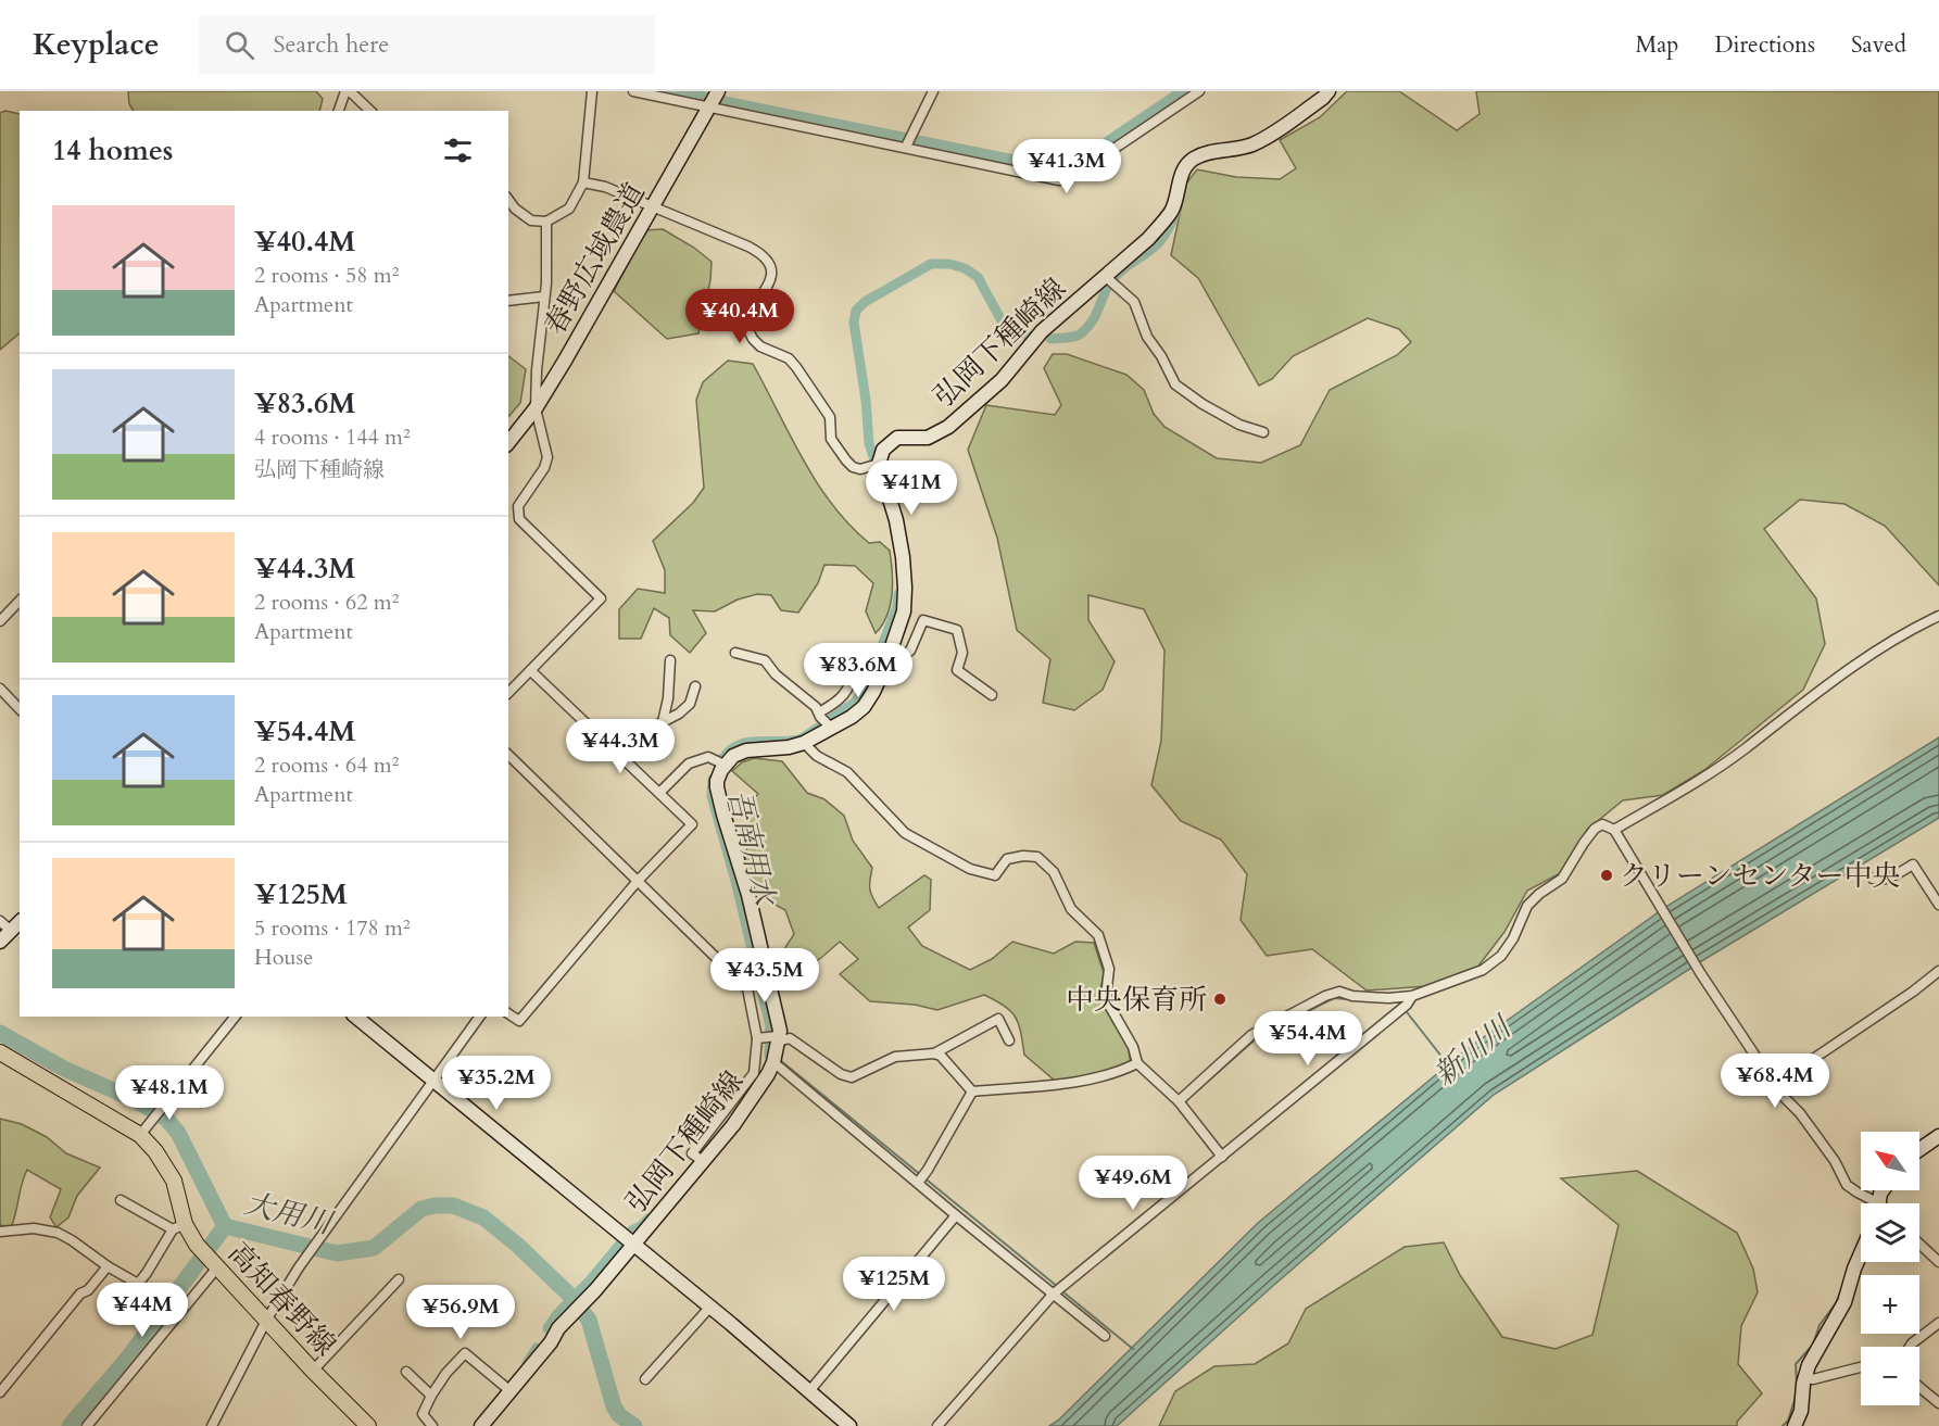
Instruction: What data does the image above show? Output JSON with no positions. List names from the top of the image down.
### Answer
{
  "streets": {
    "main road": ["春野広域農道", "弘岡下種崎線", "高知春野線"]
  },
  "water": ["吾南用水", "新川川", "大用川"],
  "places": ["クリーンセンター中央", "中央保育所"],
  "north": "top left",
  "page": {
    "header": "Keyplace",
    "search": "Search here",
    "nav": ["Map", "Directions", "Saved"],
    "heading": "14 homes",
    "price": [
      "¥41.3M",
      "¥40.4M",
      "¥41M",
      "¥83.6M",
      "¥44.3M",
      "¥43.5M",
      "¥54.4M",
      "¥68.4M",
      "¥35.2M",
      "¥48.1M",
      "¥49.6M",
      "¥125M",
      "¥44M",
      "¥56.9M"
    ],
    "list": [
      {
        "name": "¥40.4M",
        "note": "2 rooms · 58 m² · Apartment"
      },
      {
        "name": "¥83.6M",
        "note": "4 rooms · 144 m² · 弘岡下種崎線"
      },
      {
        "name": "¥44.3M",
        "note": "2 rooms · 62 m² · Apartment"
      },
      {
        "name": "¥54.4M",
        "note": "2 rooms · 64 m² · Apartment"
      },
      {
        "name": "¥125M",
        "note": "5 rooms · 178 m² · House"
      }
    ],
    "map_buttons": ["+", "−"]
  }
}
